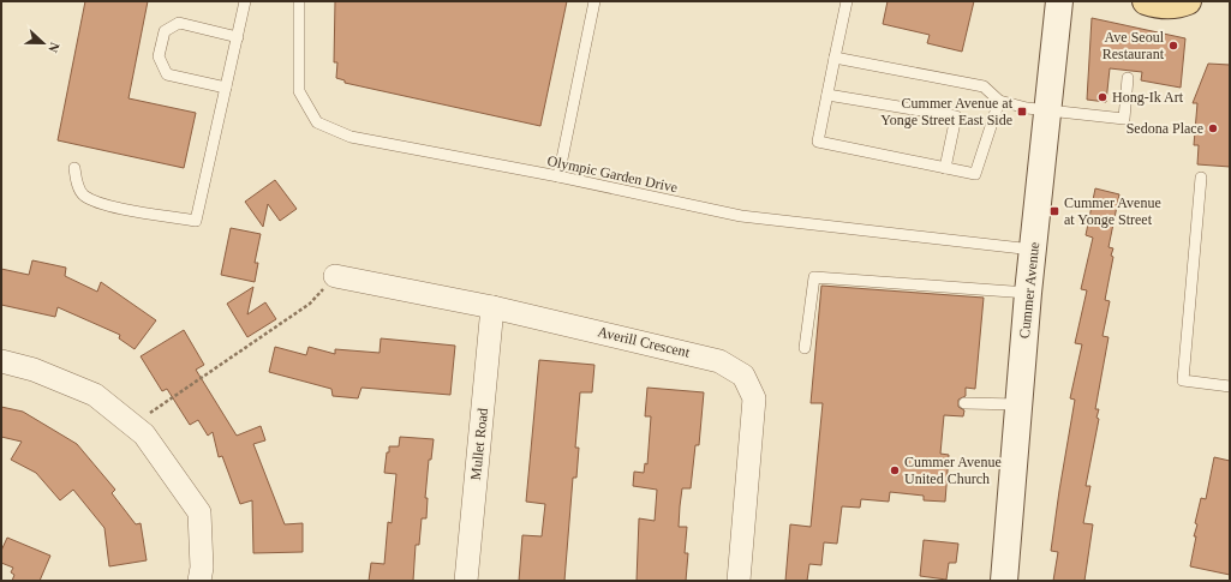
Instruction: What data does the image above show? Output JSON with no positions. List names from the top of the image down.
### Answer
{
  "streets": {
    "street": ["Cummer Avenue", "Averill Crescent", "Mullet Road"],
    "lane": ["Olympic Garden Drive"]
  },
  "crossings": [
    ["Olympic Garden Drive", "Cummer Avenue"],
    ["Averill Crescent", "Mullet Road"]
  ],
  "places": {
    "other": [
      "Ave Seoul Restaurant",
      "Hong-Ik Art",
      "Sedona Place",
      "Cummer Avenue United Church"
    ],
    "transit": ["Cummer Avenue at Yonge Street East Side", "Cummer Avenue at Yonge Street"]
  },
  "north": "right"
}
